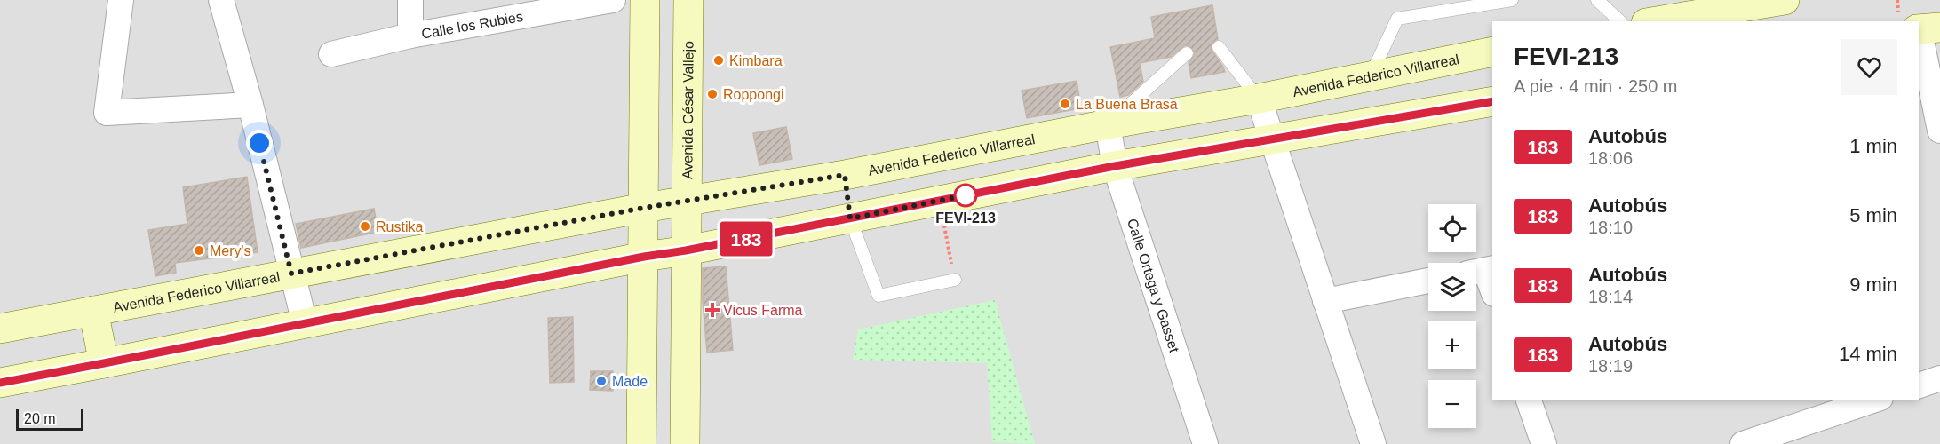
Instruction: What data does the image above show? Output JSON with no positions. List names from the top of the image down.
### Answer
{
  "streets": {
    "main road": ["Avenida Federico Villarreal", "Avenida César Vallejo"],
    "street": ["Calle los Rubies", "Calle Ortega y Gasset"]
  },
  "crossings": [
    ["Avenida Federico Villarreal", "Avenida César Vallejo"],
    ["Avenida Federico Villarreal", "Calle Ortega y Gasset"]
  ],
  "places": {
    "other": [
      "Kimbara",
      "Roppongi",
      "La Buena Brasa",
      "FEVI-213",
      "Rustika",
      "Mery's",
      "Made"
    ],
    "health": ["Vicus Farma"]
  },
  "lines": ["bus line 183"],
  "scale_bar": "20 m",
  "page": {
    "on_map": "183",
    "heading": ["FEVI-213", "A pie · 4 min · 250 m"],
    "list": [
      {
        "mark": "183",
        "name": "Autobús",
        "note": "18:06",
        "value": "1 min"
      },
      {
        "mark": "183",
        "name": "Autobús",
        "note": "18:10",
        "value": "5 min"
      },
      {
        "mark": "183",
        "name": "Autobús",
        "note": "18:14",
        "value": "9 min"
      },
      {
        "mark": "183",
        "name": "Autobús",
        "note": "18:19",
        "value": "14 min"
      }
    ],
    "map_buttons": ["+", "−"],
    "scale": "20 m"
  }
}
